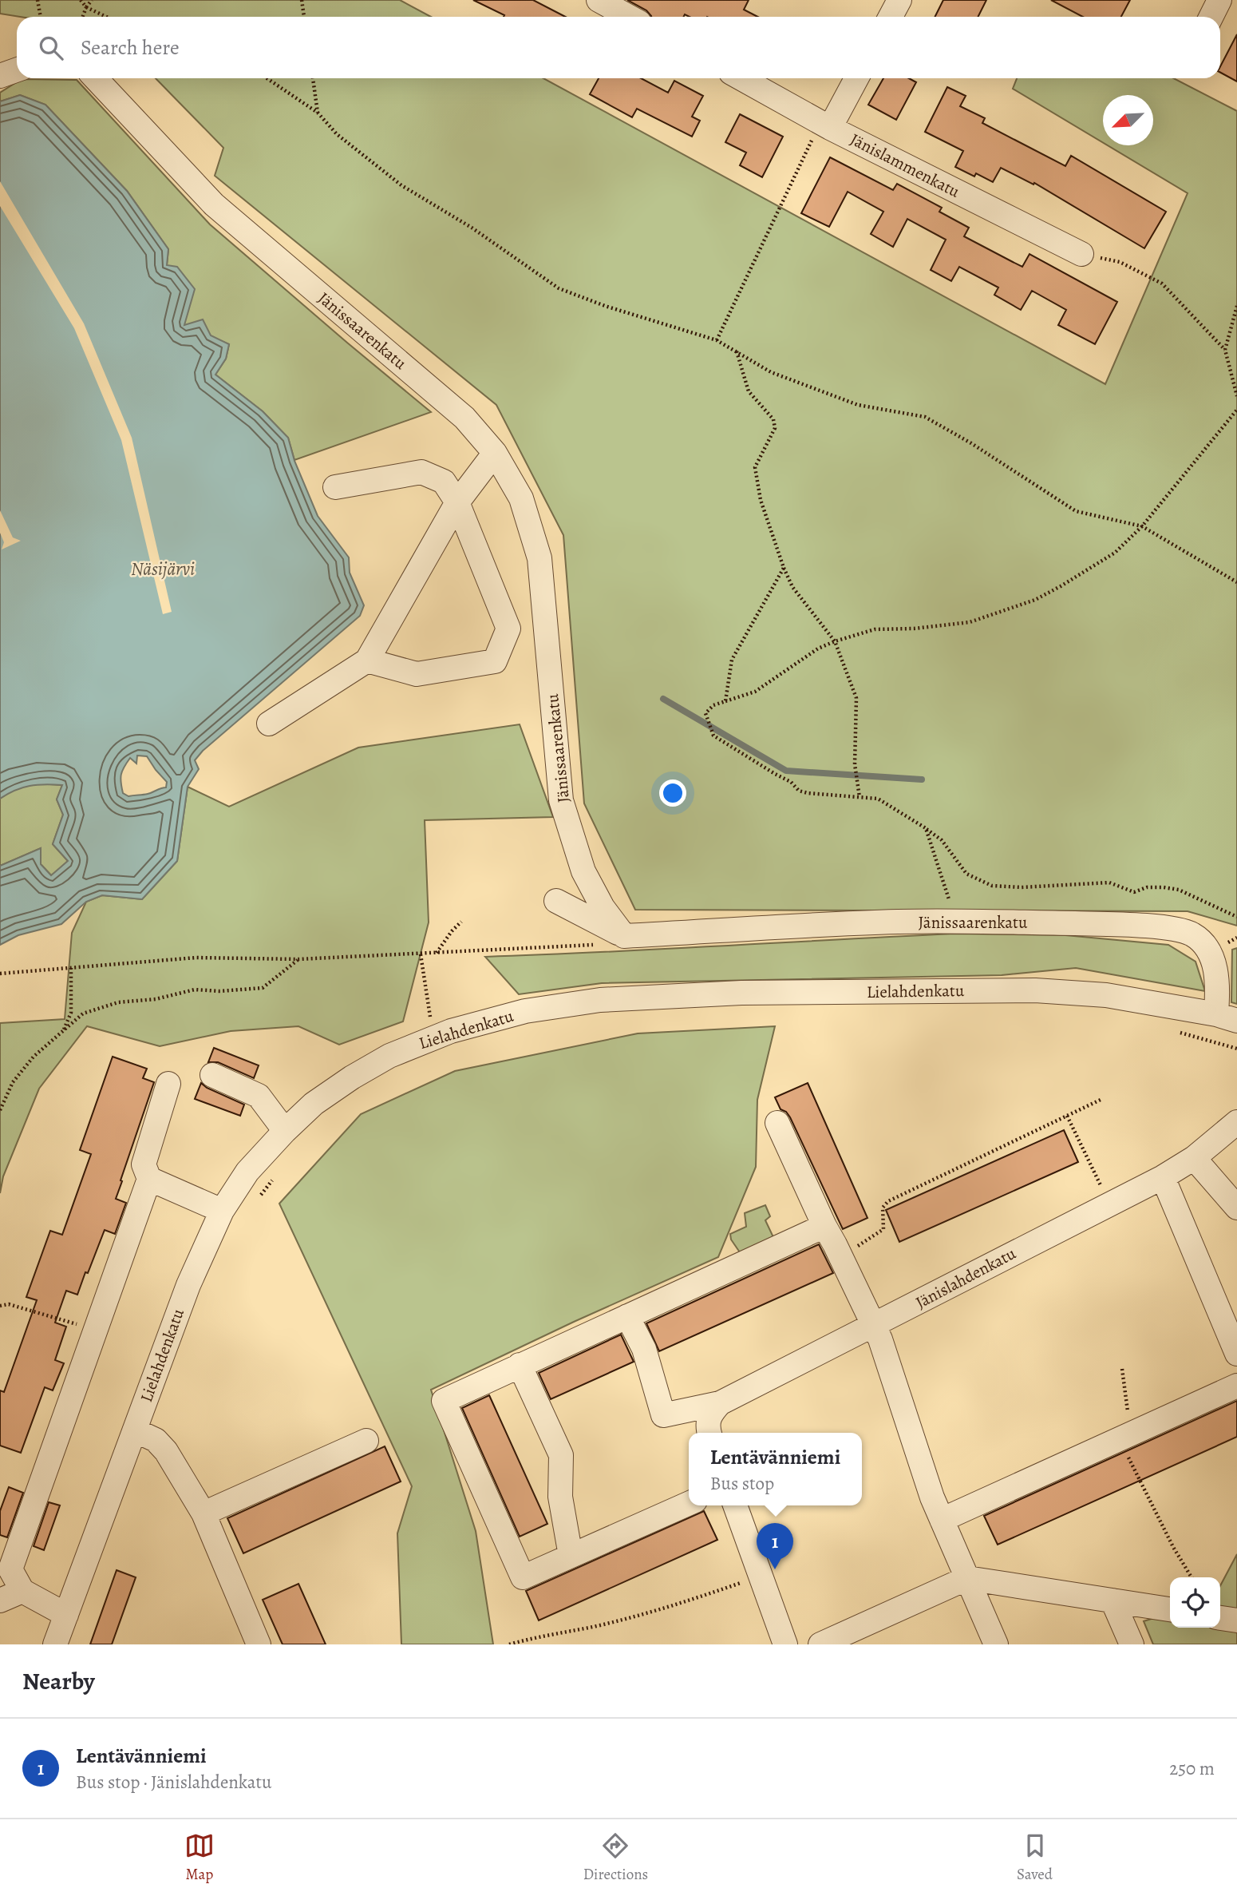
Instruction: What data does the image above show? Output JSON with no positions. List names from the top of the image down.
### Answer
{
  "streets": {
    "street": [
      "Jänislammenkatu",
      "Jänissaarenkatu",
      "Lielahdenkatu",
      "Jänislahdenkatu"
    ]
  },
  "crossings": [
    ["Jänissaarenkatu", "Lielahdenkatu"]
  ],
  "water": ["Näsijärvi"],
  "north": "bottom left",
  "page": {
    "search": "Search here",
    "popup": ["Lentävänniemi", "Bus stop"],
    "pins": "1",
    "heading": "Nearby",
    "list": [
      {
        "mark": "1",
        "name": "Lentävänniemi",
        "note": "Bus stop · Jänislahdenkatu",
        "value": "250 m"
      }
    ],
    "nav": ["Map", "Directions", "Saved"]
  }
}
